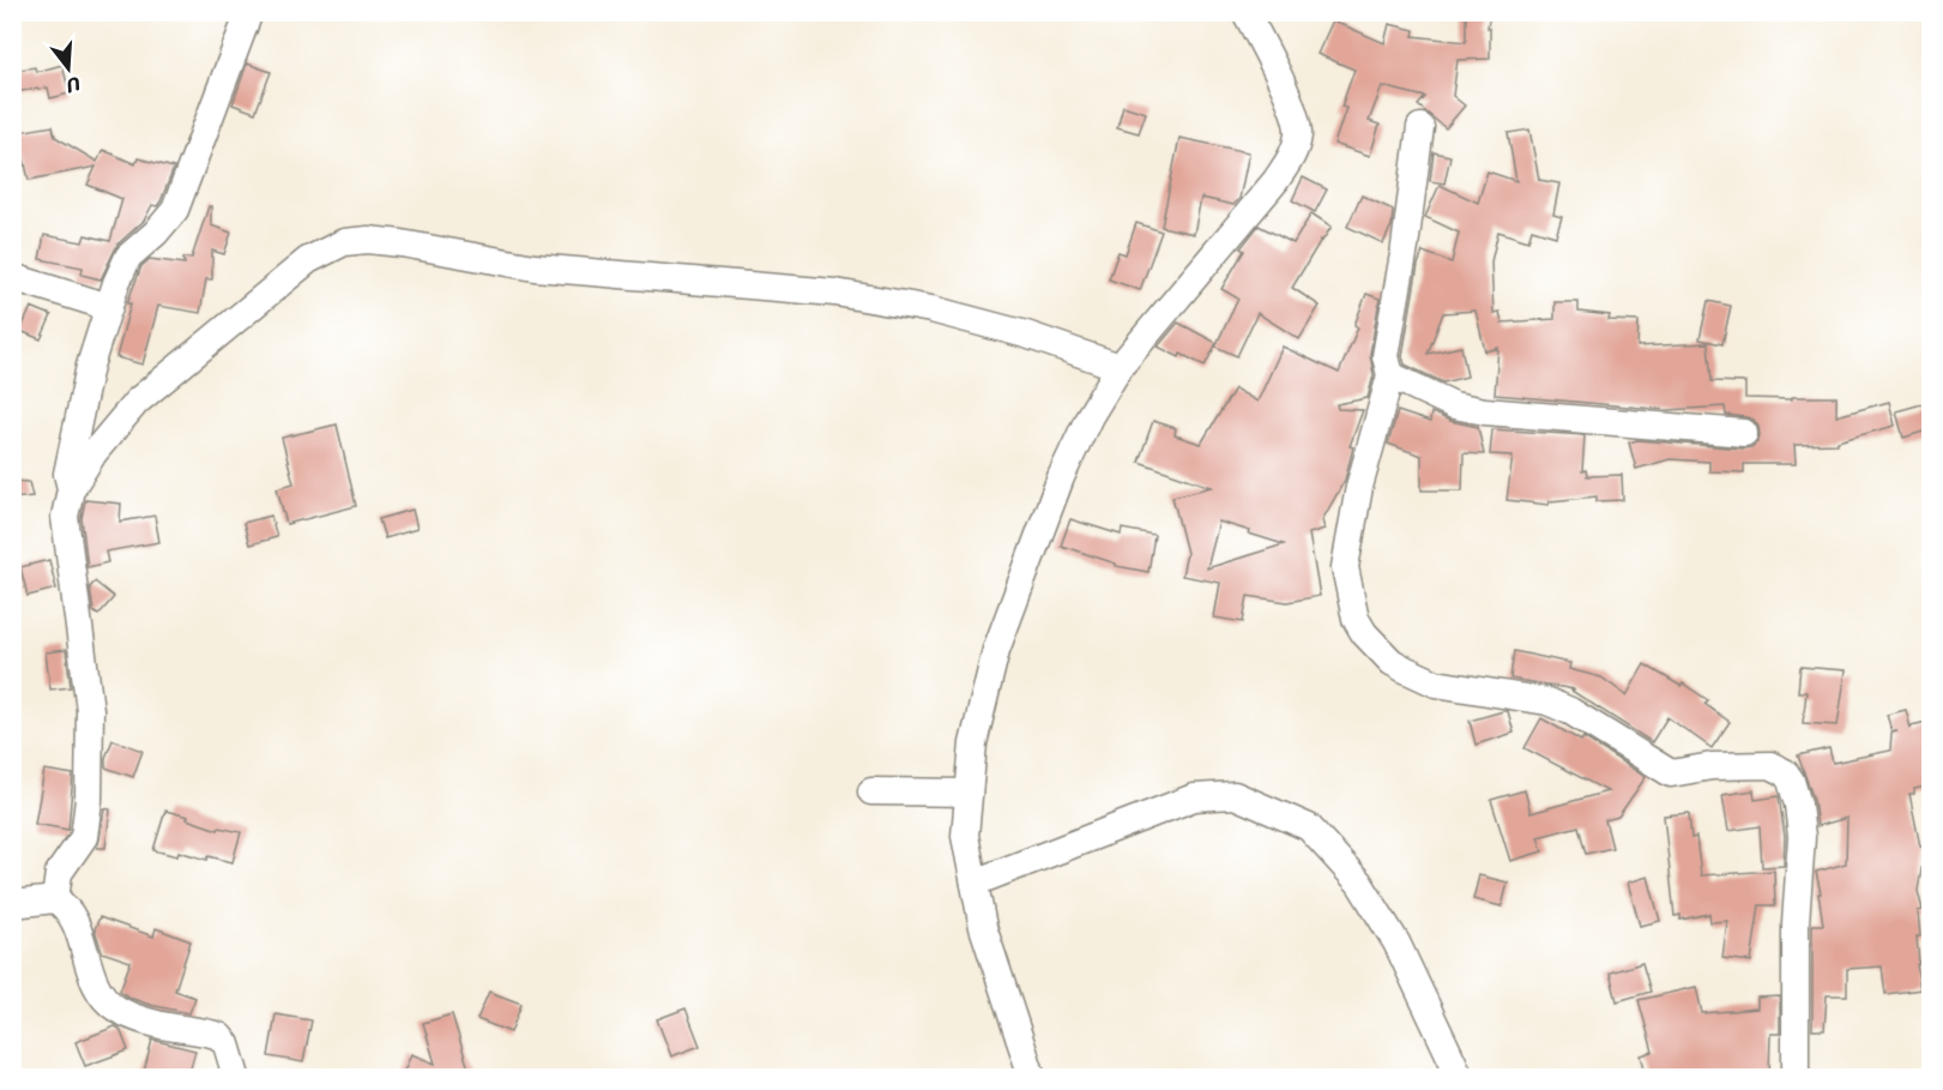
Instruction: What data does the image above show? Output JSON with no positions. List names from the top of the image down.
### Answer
{
  "north": "bottom"
}
